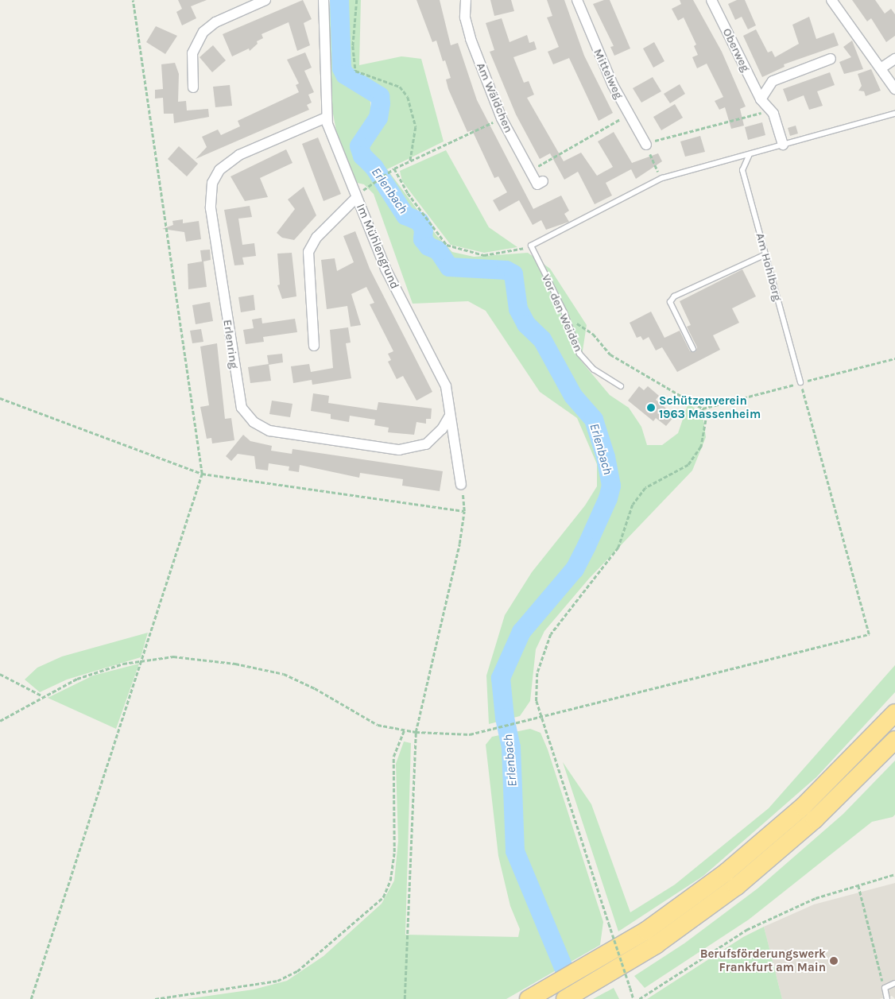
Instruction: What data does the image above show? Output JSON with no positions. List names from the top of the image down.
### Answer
{
  "streets": {
    "street": [
      "Oberweg",
      "Mittelweg",
      "Am Wäldchen",
      "Im Mühlengrund",
      "Erlenring"
    ],
    "lane": ["Am Hohlberg", "Vor den Weiden"]
  },
  "crossings": [
    ["Im Mühlengrund", "Erlenring"]
  ],
  "water": ["Erlenbach"],
  "places": ["Schützenverein 1963 Massenheim", "Berufsförderungswerk Frankfurt am Main"]
}
